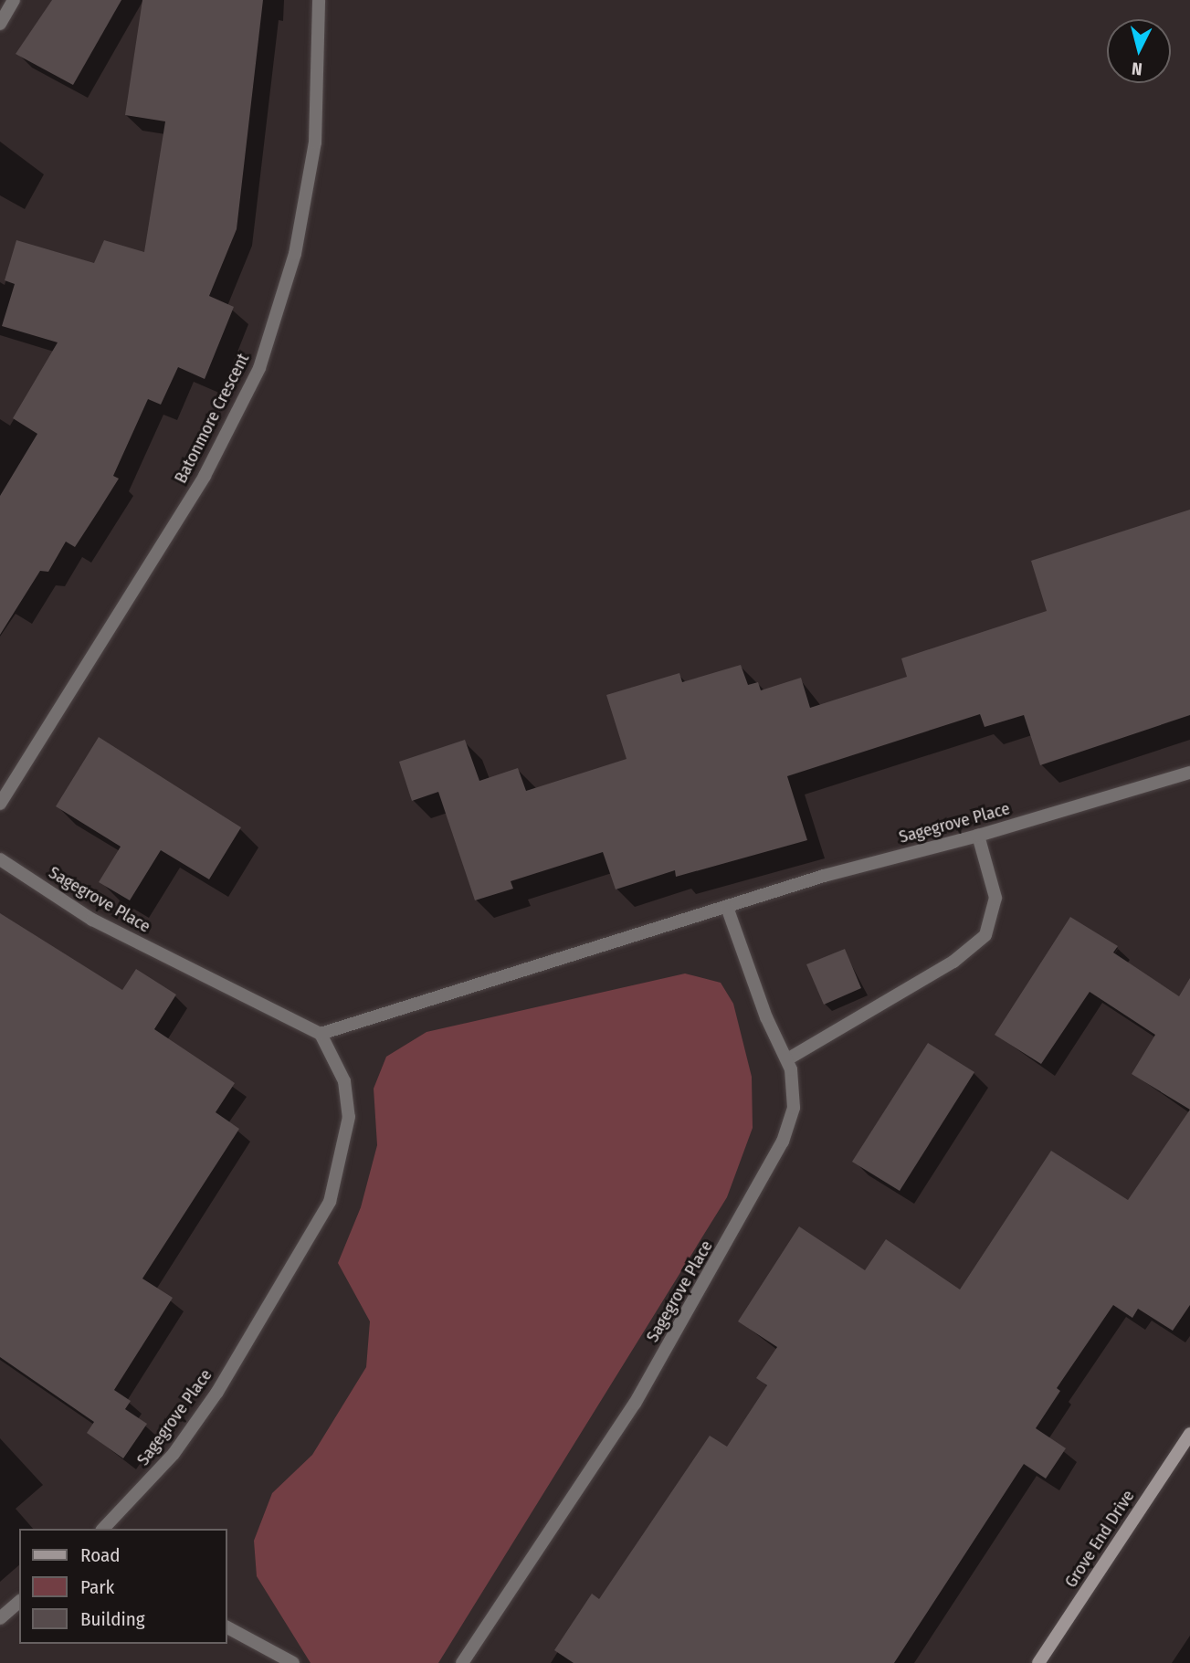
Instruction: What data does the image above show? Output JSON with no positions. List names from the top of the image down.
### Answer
{
  "streets": {
    "street": ["Batonmore Crescent", "Sagegrove Place", "Grove End Drive"]
  },
  "legend": ["Road", "Park", "Building"],
  "north": "bottom"
}
